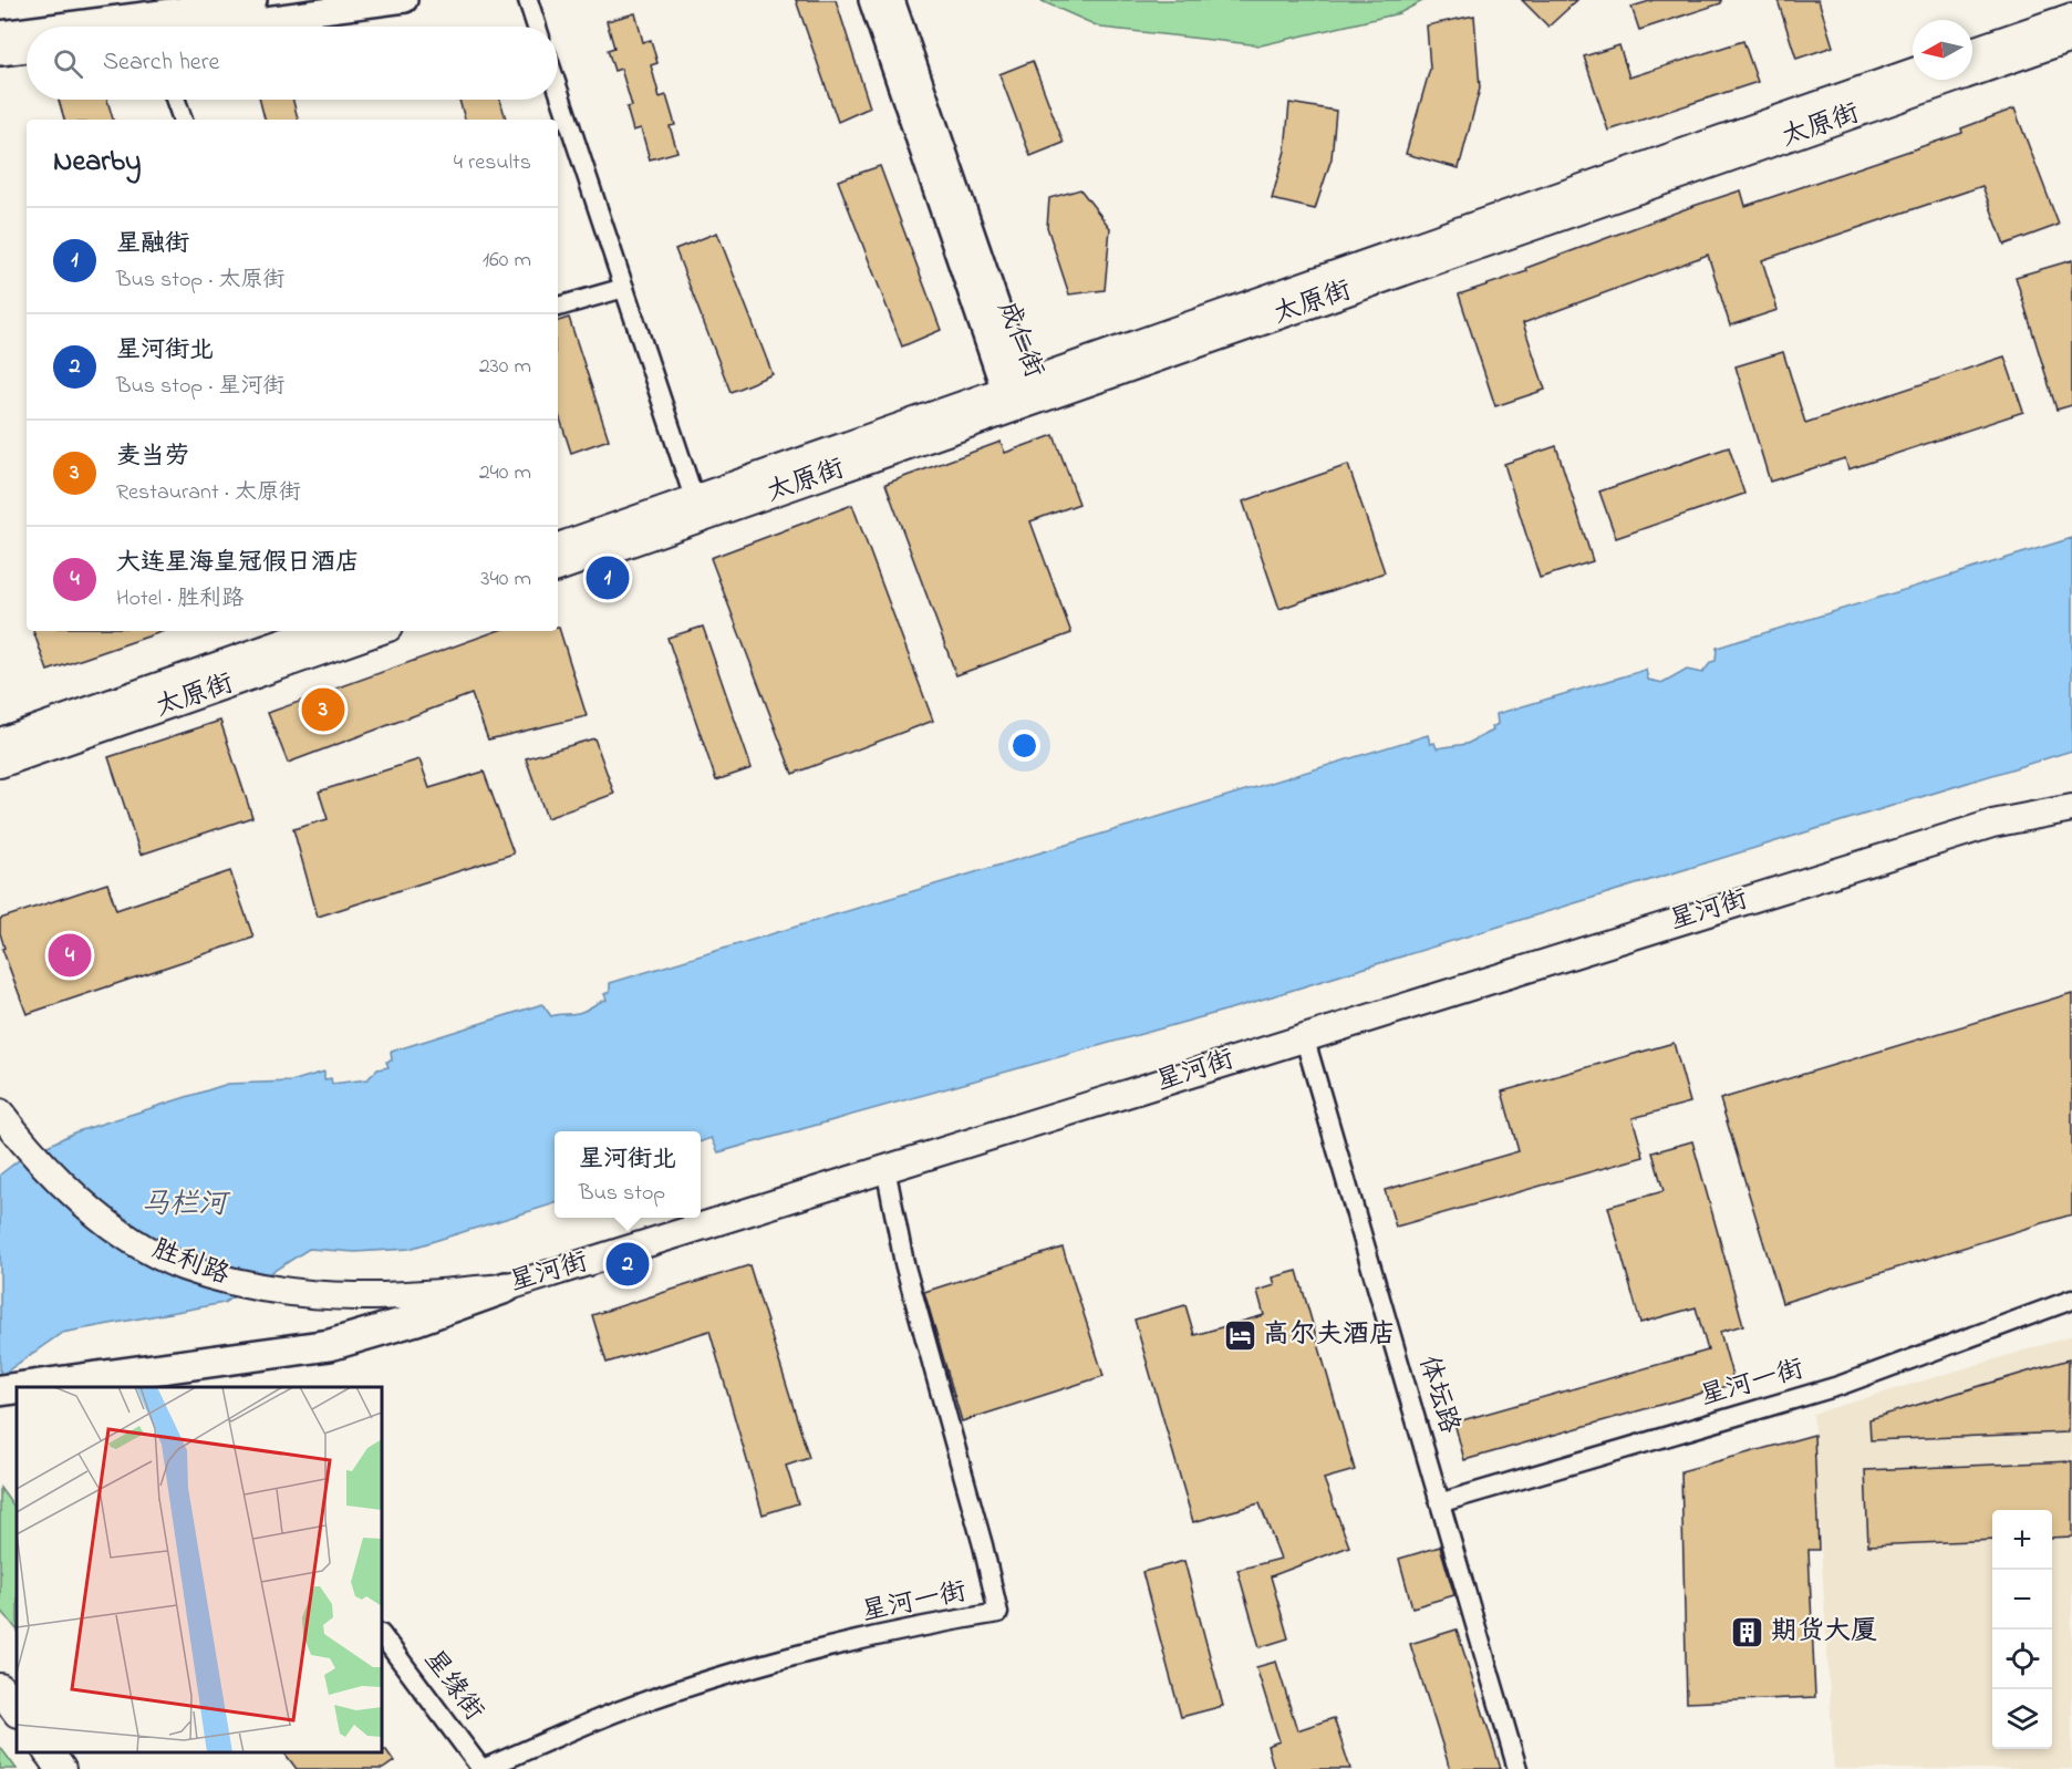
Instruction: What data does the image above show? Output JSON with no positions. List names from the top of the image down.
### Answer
{
  "streets": {
    "main road": ["太原街", "星河街", "胜利路"],
    "street": [
      "成仁街",
      "星河一街",
      "体坛路",
      "星缘街"
    ]
  },
  "crossings": [
    ["太原街", "成仁街"],
    ["星河街", "胜利路"],
    ["星河街", "星河一街"],
    ["星河街", "体坛路"],
    ["星河一街", "体坛路"],
    ["星河一街", "星缘街"]
  ],
  "water": ["马栏河"],
  "places": {
    "hotel": ["高尔夫酒店"],
    "building": ["期货大厦"]
  },
  "north": "left",
  "page": {
    "search": "Search here",
    "heading": ["Nearby", "4 results"],
    "list": [
      {
        "mark": "1",
        "name": "星融街",
        "note": "Bus stop · 太原街",
        "value": "160 m"
      },
      {
        "mark": "2",
        "name": "星河街北",
        "note": "Bus stop · 星河街",
        "value": "230 m"
      },
      {
        "mark": "3",
        "name": "麦当劳",
        "note": "Restaurant · 太原街",
        "value": "240 m"
      },
      {
        "mark": "4",
        "name": "大连星海皇冠假日酒店",
        "note": "Hotel · 胜利路",
        "value": "340 m"
      }
    ],
    "pins": [
      "1",
      "3",
      "4",
      "2"
    ],
    "popup": ["星河街北", "Bus stop"],
    "map_buttons": ["+", "−"]
  }
}
